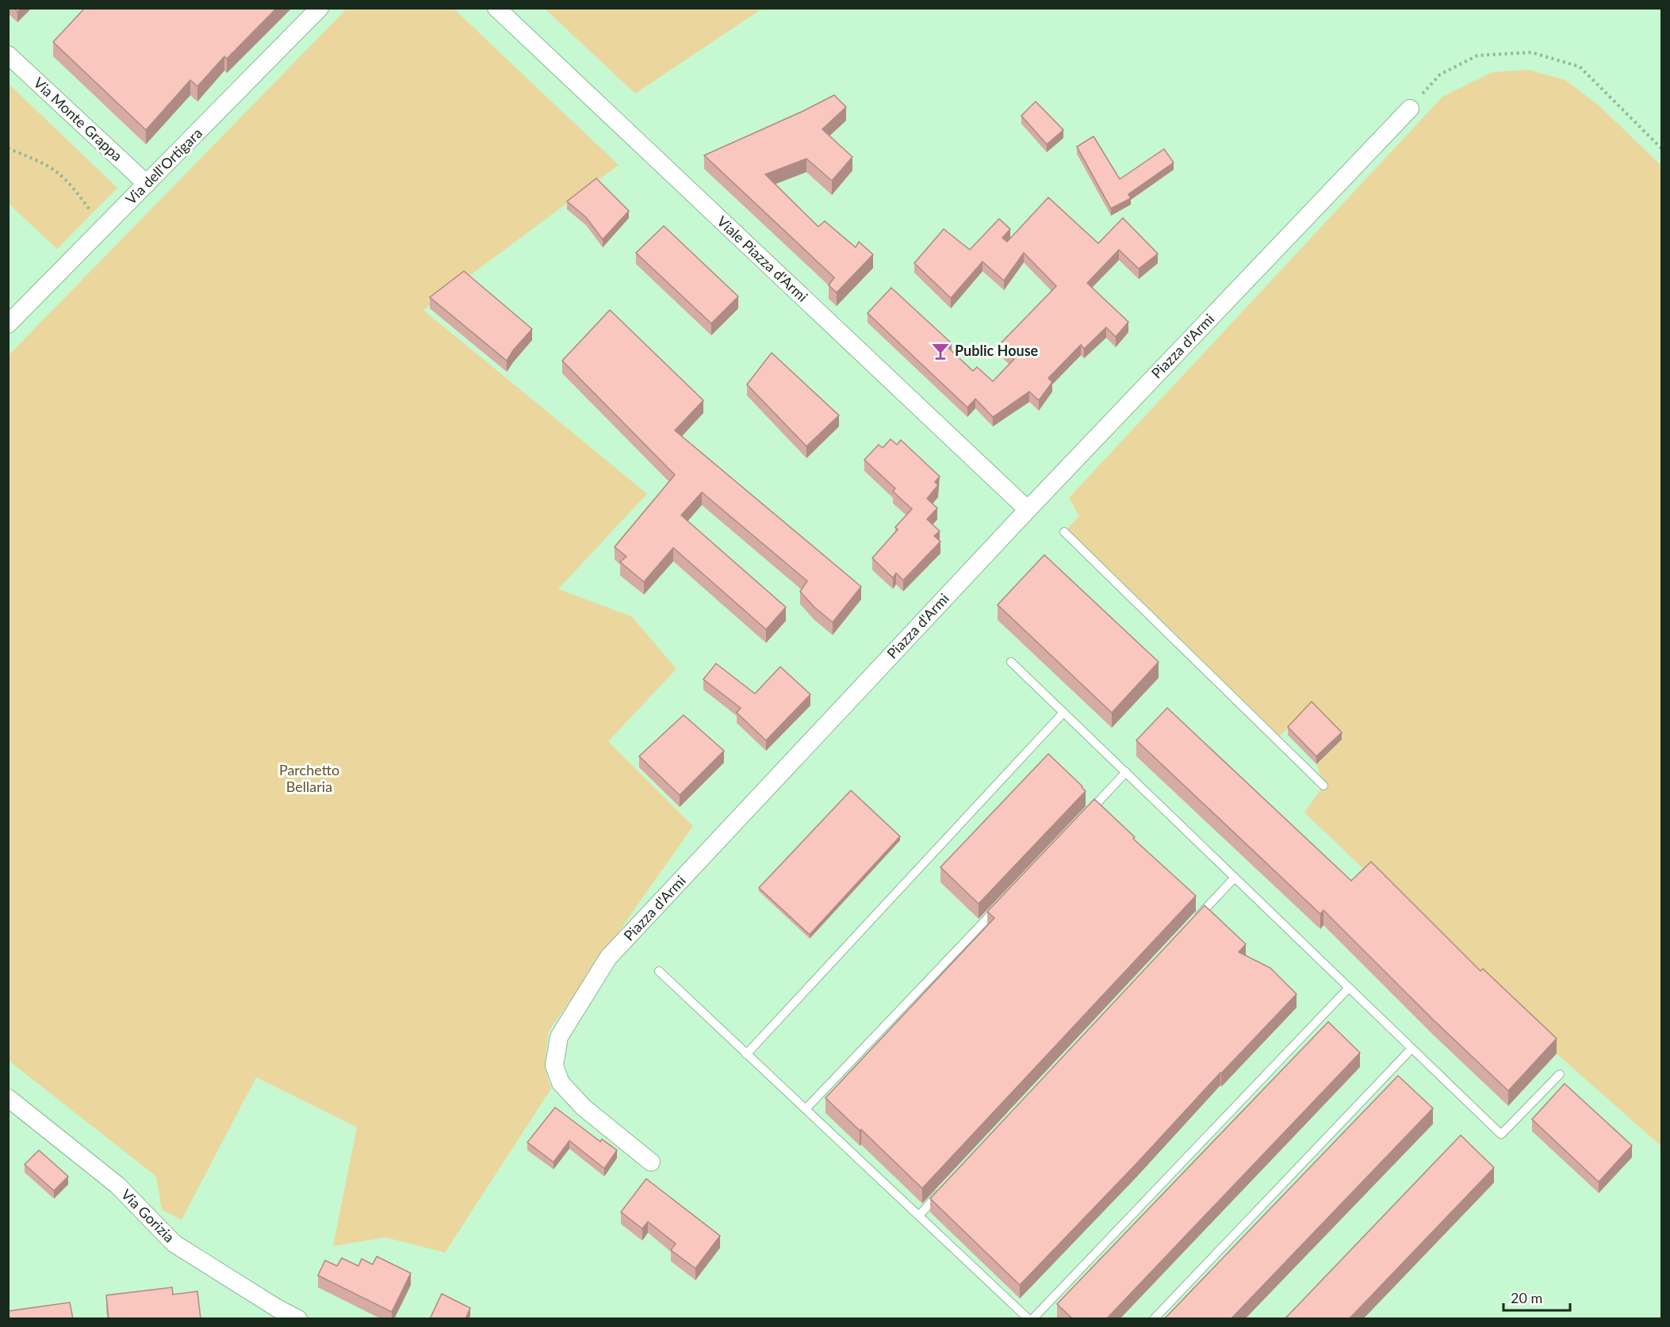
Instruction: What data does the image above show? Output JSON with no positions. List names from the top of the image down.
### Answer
{
  "streets": {
    "street": [
      "Via Monte Grappa",
      "Via dell'Ortigara",
      "Viale Piazza d'Armi",
      "Piazza d'Armi",
      "Via Gorizia"
    ]
  },
  "crossings": [
    ["Via Monte Grappa", "Via dell'Ortigara"],
    ["Viale Piazza d'Armi", "Piazza d'Armi"]
  ],
  "parks": ["Parchetto Bellaria"],
  "places": {
    "bar": ["Public House"]
  },
  "scale_bar": "20 m"
}
